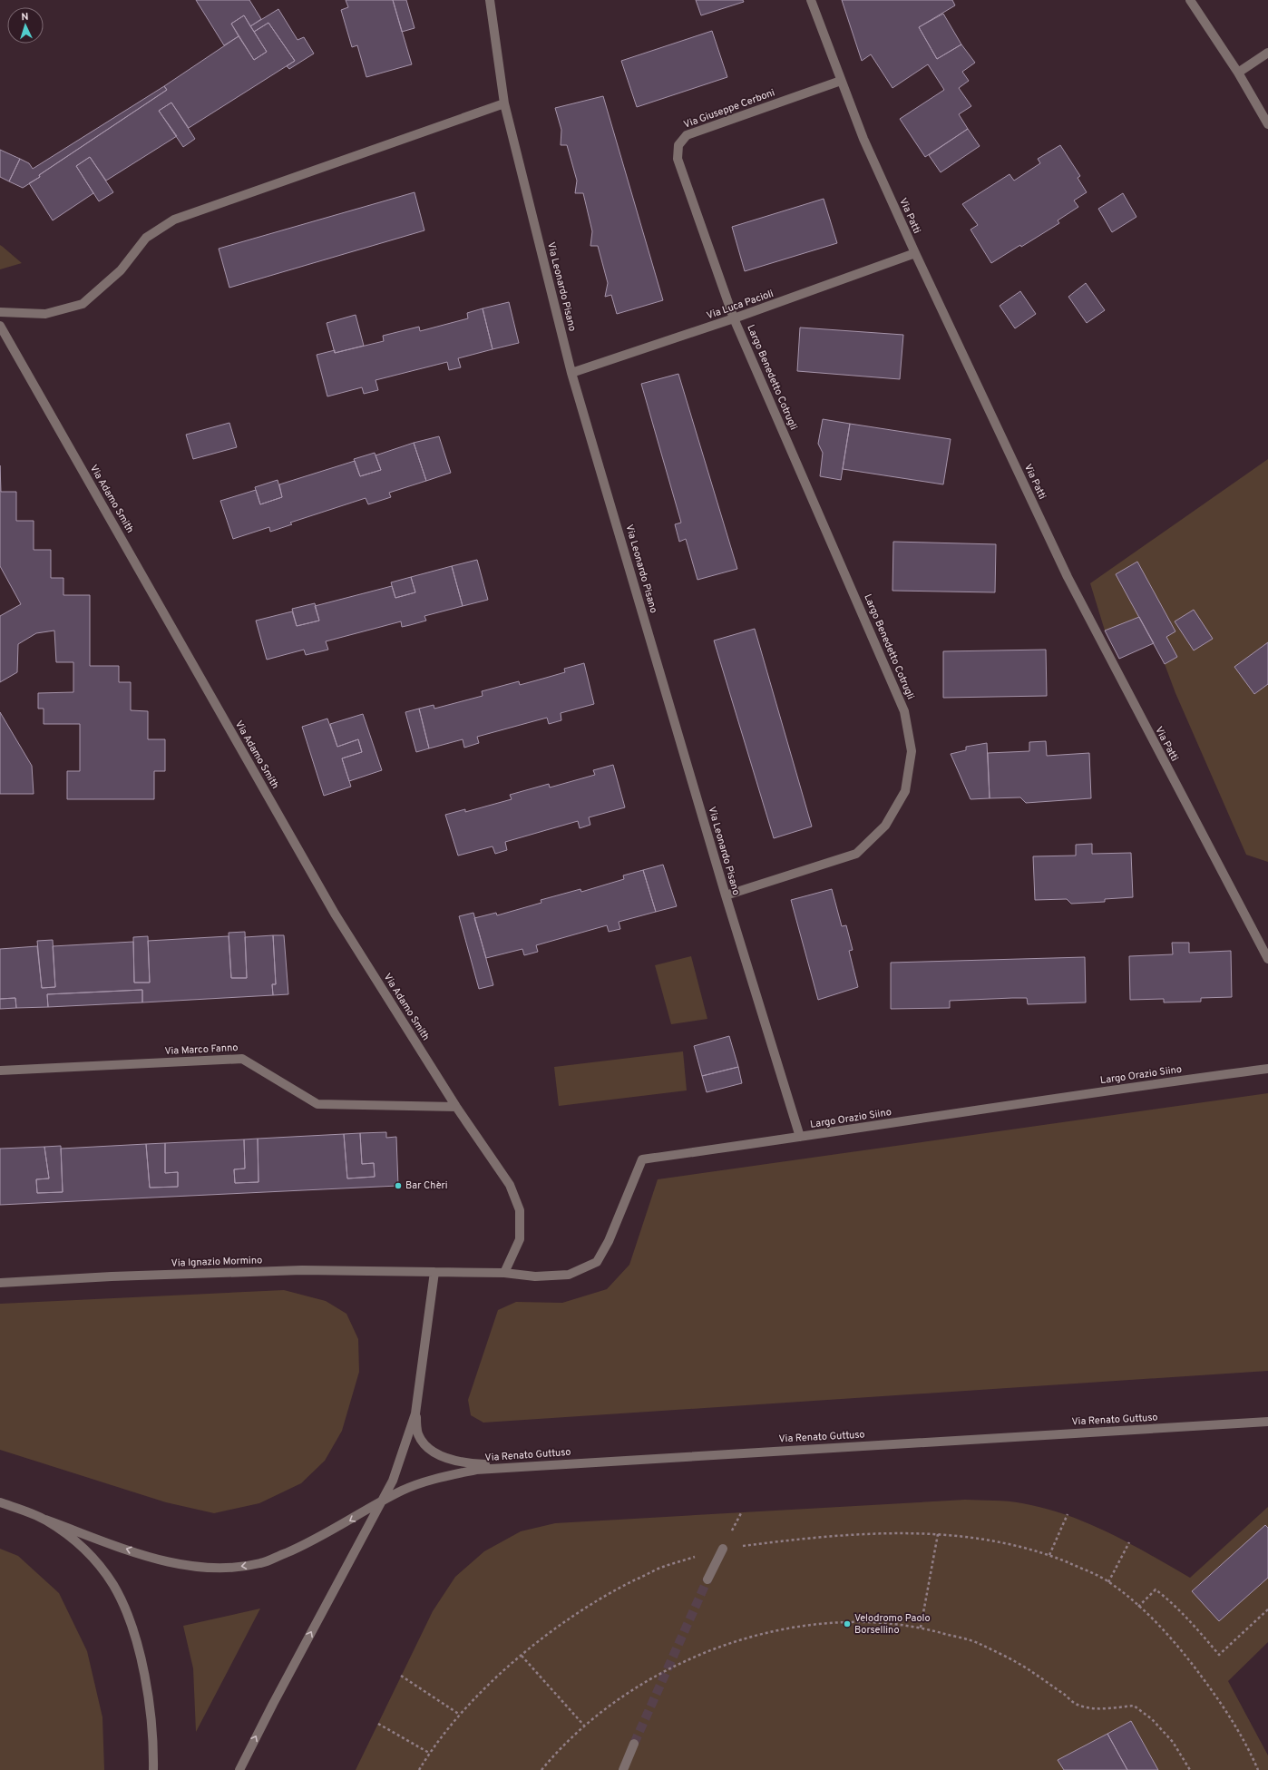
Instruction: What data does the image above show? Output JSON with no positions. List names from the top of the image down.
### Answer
{
  "streets": {
    "street": [
      "Via Giuseppe Cerboni",
      "Via Patti",
      "Via Leonardo Pisano",
      "Via Luca Pacioli",
      "Largo Benedetto Cotrugli",
      "Via Adamo Smith",
      "Via Marco Fanno",
      "Largo Orazio Siino",
      "Via Ignazio Mormino",
      "Via Renato Guttuso"
    ]
  },
  "crossings": [
    ["Via Giuseppe Cerboni", "Via Patti"],
    ["Via Giuseppe Cerboni", "Via Luca Pacioli"],
    ["Via Giuseppe Cerboni", "Largo Benedetto Cotrugli"],
    ["Via Patti", "Via Luca Pacioli"],
    ["Via Leonardo Pisano", "Via Luca Pacioli"],
    ["Via Leonardo Pisano", "Largo Benedetto Cotrugli"],
    ["Via Leonardo Pisano", "Largo Orazio Siino"],
    ["Via Luca Pacioli", "Largo Benedetto Cotrugli"],
    ["Via Adamo Smith", "Via Marco Fanno"],
    ["Via Adamo Smith", "Largo Orazio Siino"],
    ["Via Adamo Smith", "Via Ignazio Mormino"],
    ["Largo Orazio Siino", "Via Ignazio Mormino"]
  ],
  "places": ["Bar Chèri", "Velodromo Paolo Borsellino"],
  "north": "top"
}
